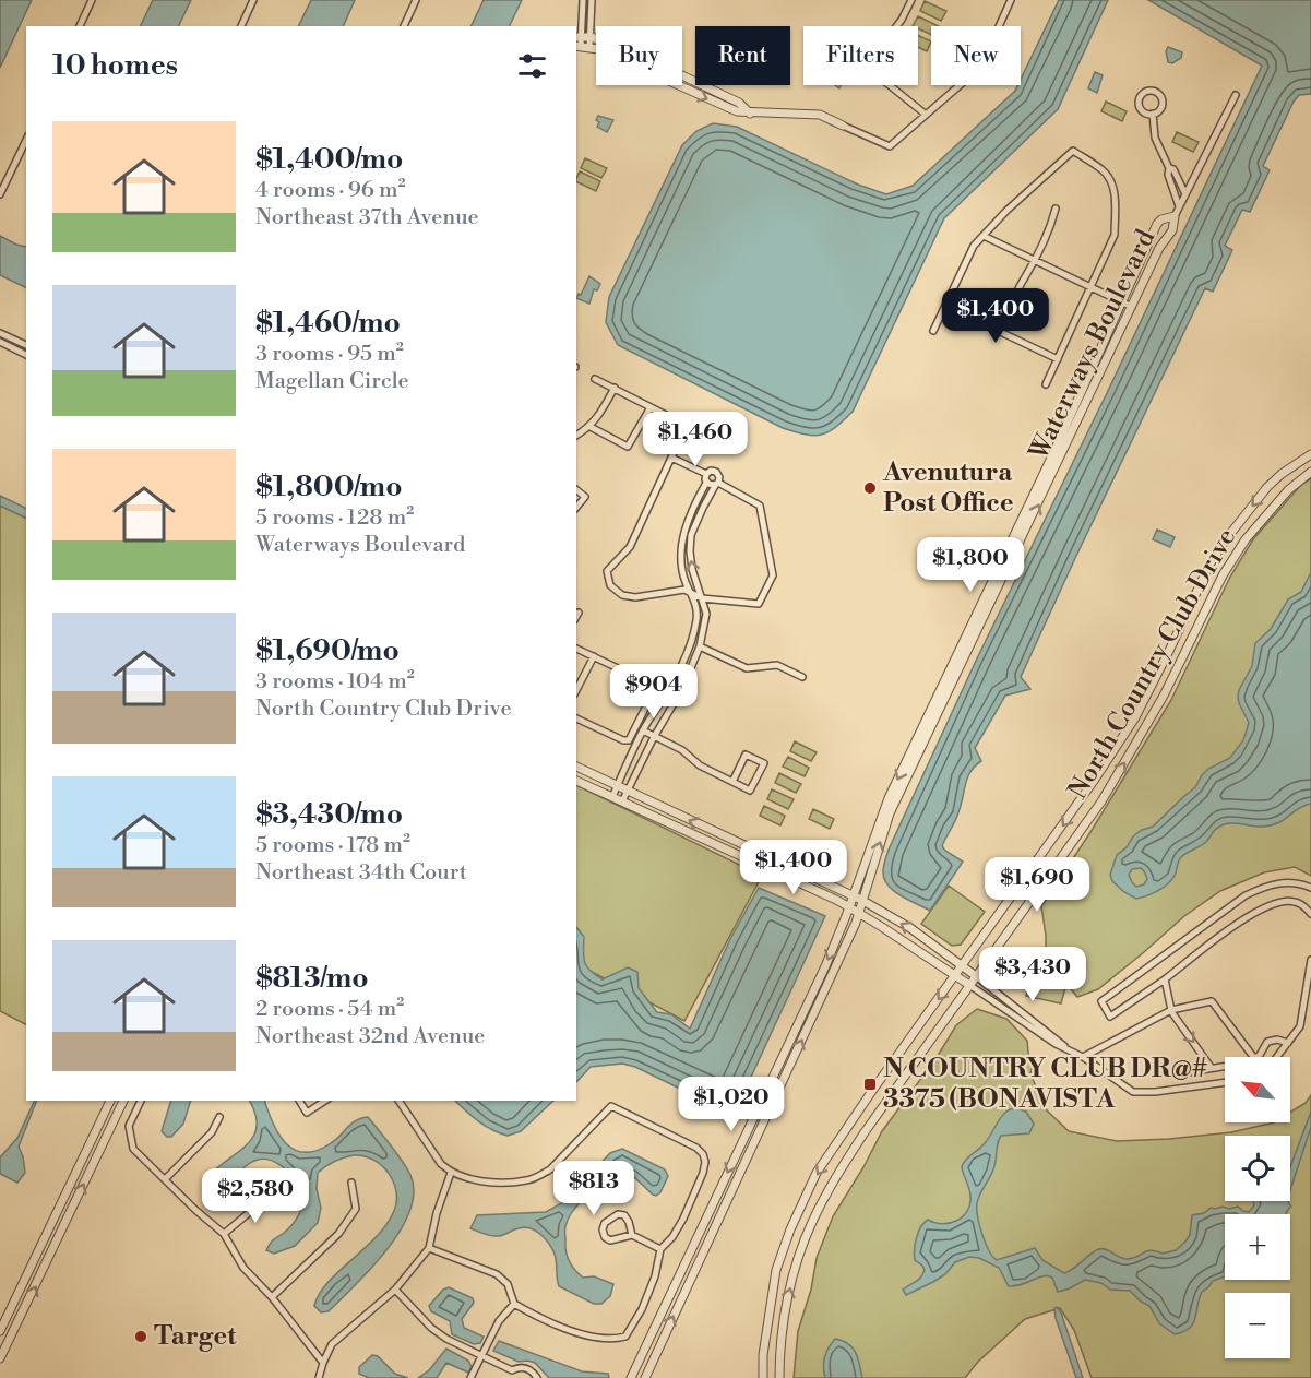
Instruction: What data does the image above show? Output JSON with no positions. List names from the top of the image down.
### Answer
{
  "streets": {
    "street": ["Waterways Boulevard", "North Country Club Drive"]
  },
  "places": {
    "other": ["Avenutura Post Office", "Target"],
    "transit": ["N COUNTRY CLUB DR@# 3375 (BONAVISTA"]
  },
  "north": "top left",
  "page": {
    "chip": [
      "Buy",
      "Rent",
      "Filters",
      "New"
    ],
    "heading": "10 homes",
    "list": [
      {
        "name": "$1,400/mo",
        "note": "4 rooms · 96 m² · Northeast 37th Avenue"
      },
      {
        "name": "$1,460/mo",
        "note": "3 rooms · 95 m² · Magellan Circle"
      },
      {
        "name": "$1,800/mo",
        "note": "5 rooms · 128 m² · Waterways Boulevard"
      },
      {
        "name": "$1,690/mo",
        "note": "3 rooms · 104 m² · North Country Club Drive"
      },
      {
        "name": "$3,430/mo",
        "note": "5 rooms · 178 m² · Northeast 34th Court"
      },
      {
        "name": "$813/mo",
        "note": "2 rooms · 54 m² · Northeast 32nd Avenue"
      }
    ],
    "price": [
      "$1,400",
      "$1,460",
      "$1,800",
      "$904",
      "$1,400",
      "$1,690",
      "$3,430",
      "$1,020",
      "$813",
      "$2,580"
    ],
    "map_buttons": ["+", "−"]
  }
}
